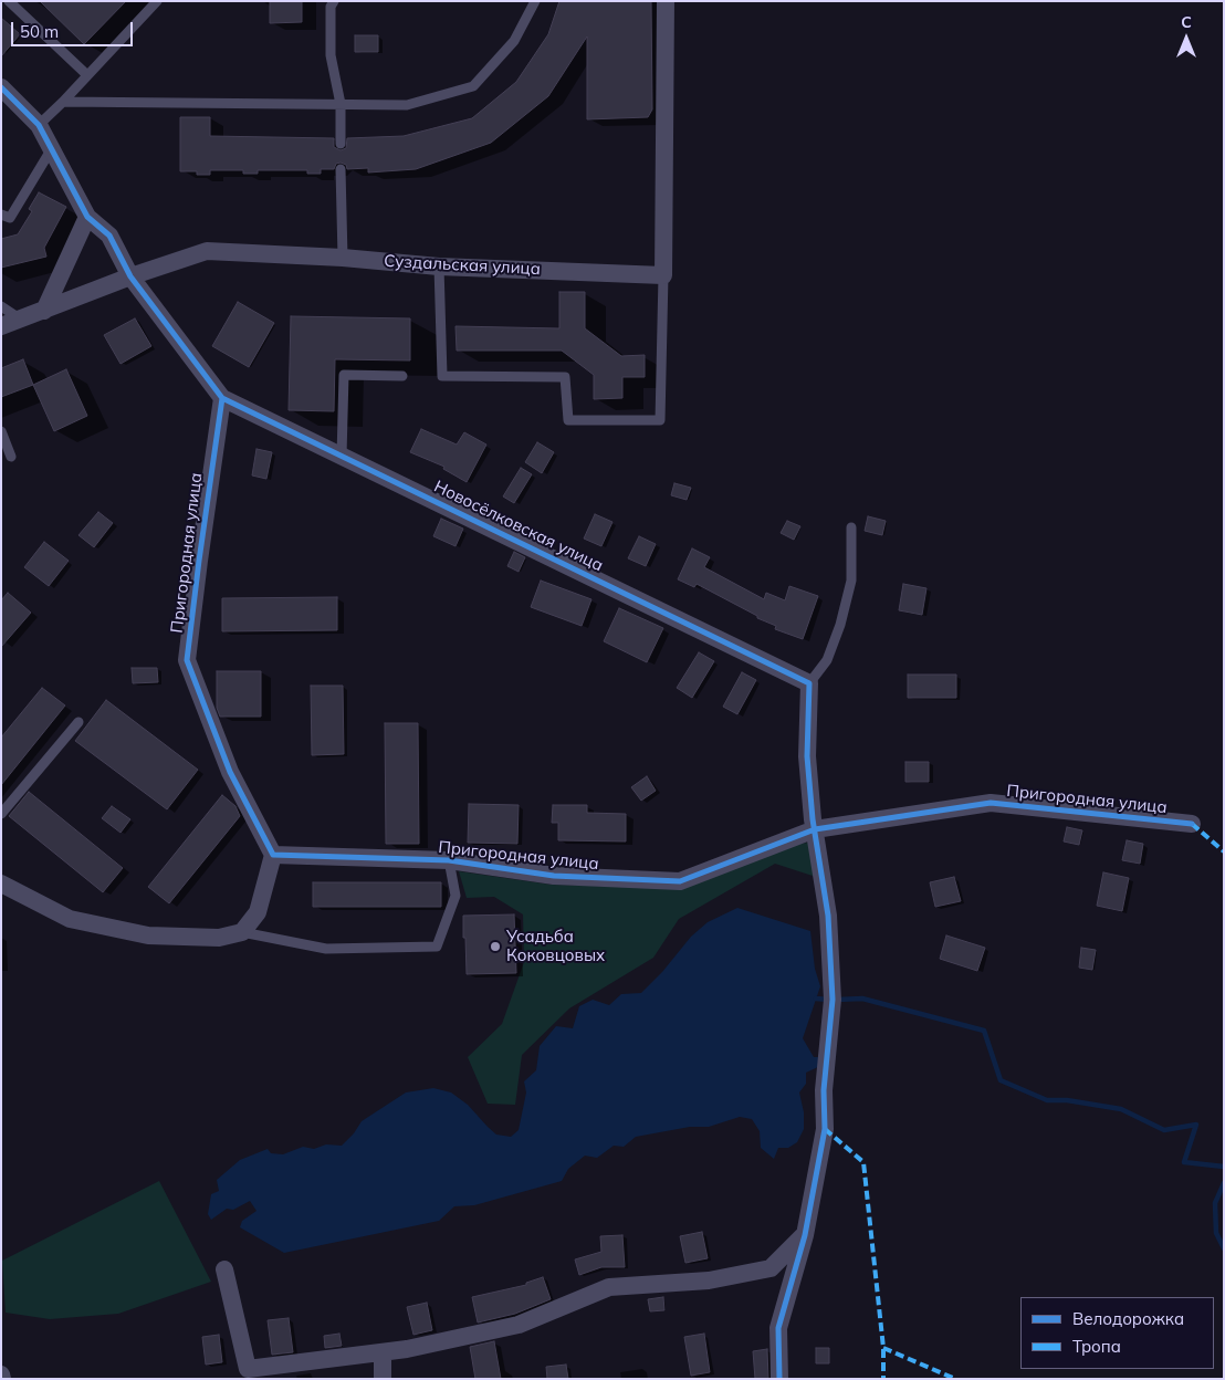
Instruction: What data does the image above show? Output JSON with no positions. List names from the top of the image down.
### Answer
{
  "streets": {
    "street": ["Суздальская улица", "Новосёлковская улица", "Пригородная улица"]
  },
  "crossings": [
    ["Суздальская улица", "Новосёлковская улица"],
    ["Новосёлковская улица", "Пригородная улица"]
  ],
  "places": ["Усадьба Коковцовых"],
  "legend": ["Велодорожка", "Тропа"],
  "scale_bar": "50 m",
  "north": "top"
}
